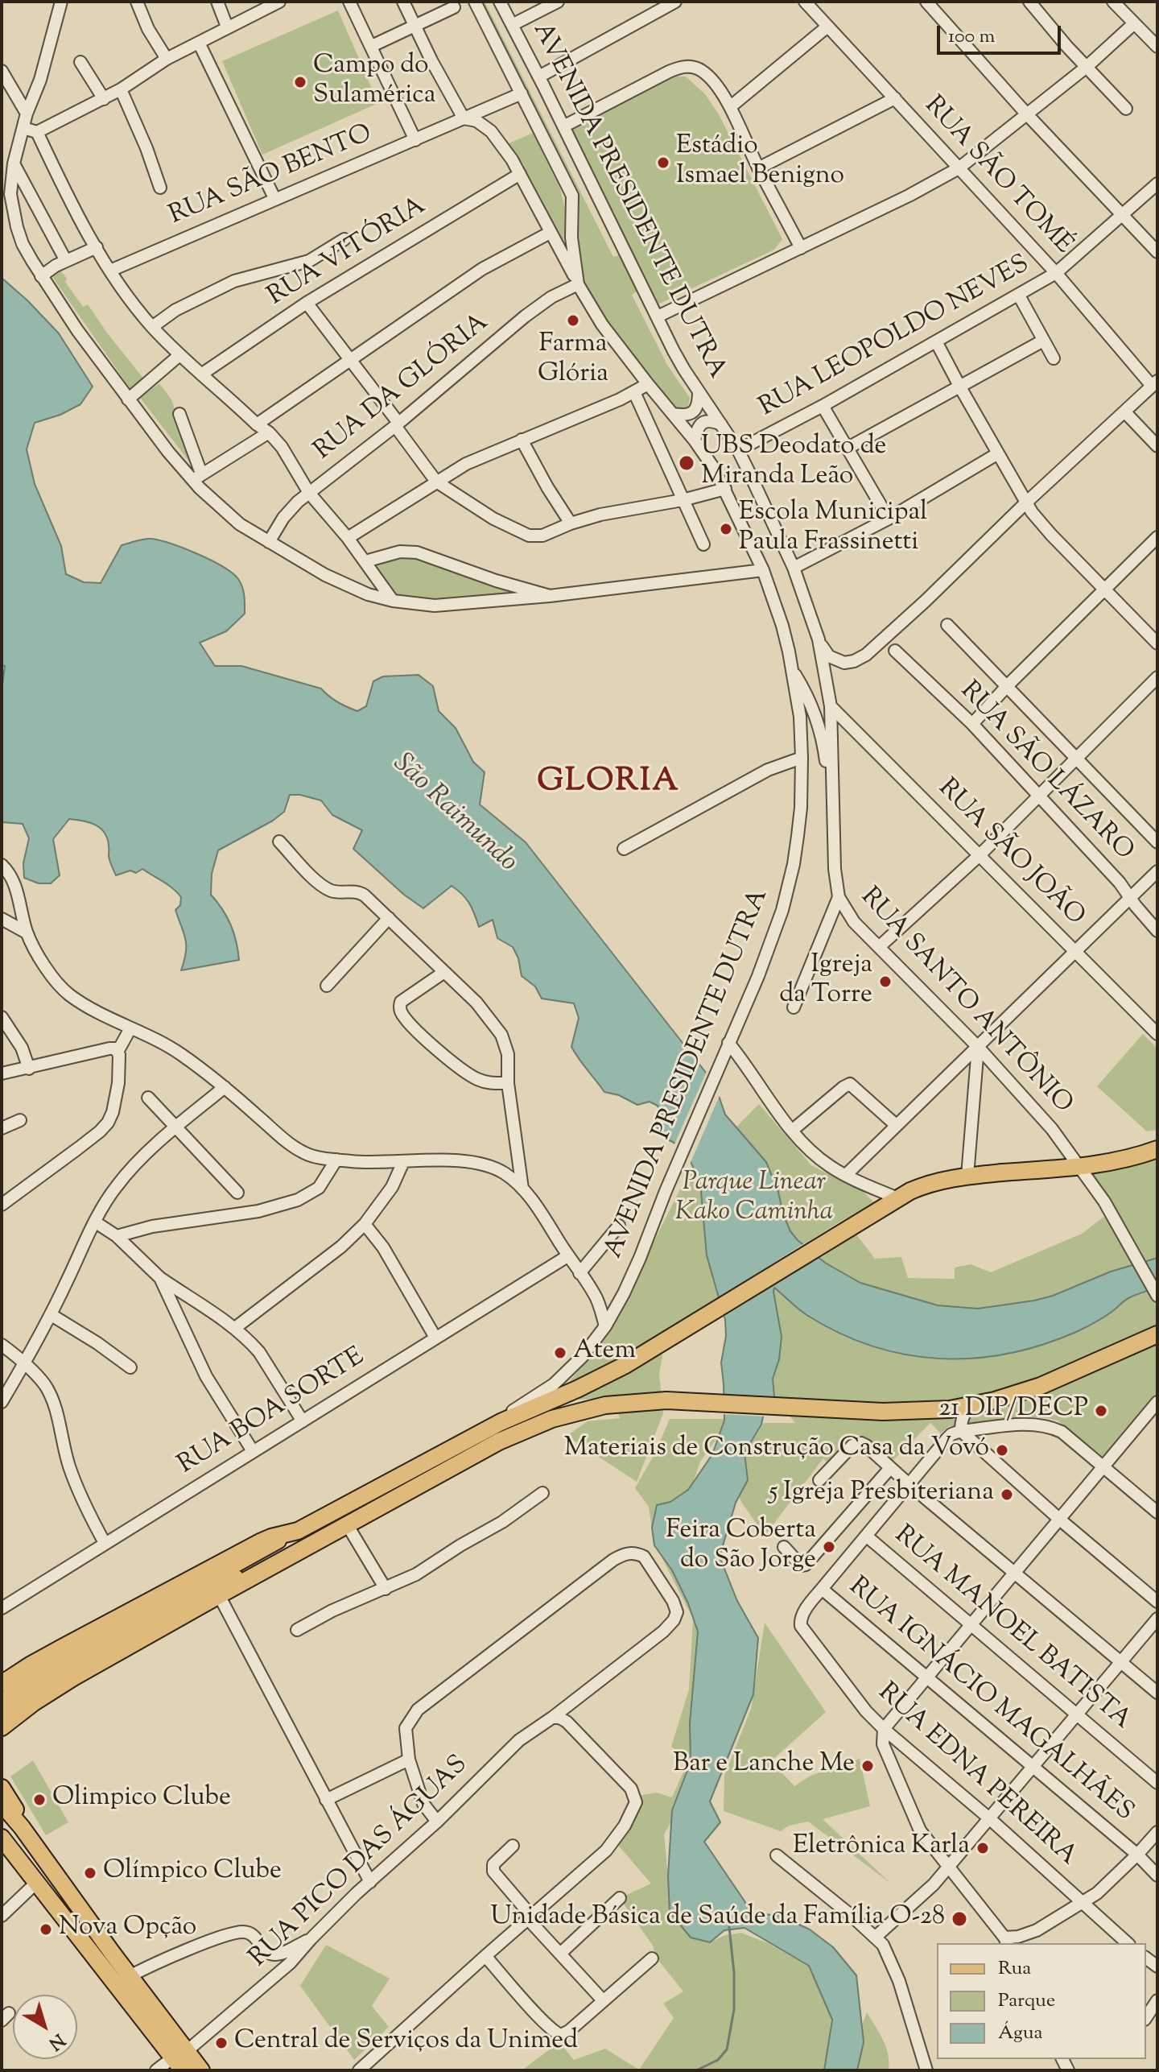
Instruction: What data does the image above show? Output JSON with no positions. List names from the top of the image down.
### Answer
{
  "streets": {
    "street": [
      "RUA SÃO BENTO",
      "RUA SÃO TOMÉ",
      "AVENIDA PRESIDENTE DUTRA",
      "RUA VITÓRIA",
      "RUA LEOPOLDO NEVES",
      "RUA DA GLÓRIA",
      "RUA SÃO LÁZARO",
      "RUA SÃO JOÃO",
      "RUA SANTO ANTÔNIO",
      "RUA BOA SORTE",
      "RUA MANOEL BATISTA",
      "RUA IGNÁCIO MAGALHÃES",
      "RUA EDNA PEREIRA",
      "RUA PICO DAS ÁGUAS"
    ]
  },
  "crossings": [
    ["RUA SÃO BENTO", "AVENIDA PRESIDENTE DUTRA"],
    ["RUA SÃO TOMÉ", "RUA LEOPOLDO NEVES"],
    ["AVENIDA PRESIDENTE DUTRA", "RUA LEOPOLDO NEVES"],
    ["AVENIDA PRESIDENTE DUTRA", "RUA DA GLÓRIA"],
    ["AVENIDA PRESIDENTE DUTRA", "RUA SÃO JOÃO"],
    ["AVENIDA PRESIDENTE DUTRA", "RUA SANTO ANTÔNIO"],
    ["RUA SÃO JOÃO", "RUA SANTO ANTÔNIO"],
    ["RUA IGNÁCIO MAGALHÃES", "RUA EDNA PEREIRA"]
  ],
  "districts": ["GLORIA"],
  "water": ["São Raimundo"],
  "parks": ["Parque Linear Kako Caminha"],
  "places": [
    "Campo do Sulamérica",
    "Estádio Ismael Benigno",
    "Farma Glória",
    "UBS Deodato de Miranda Leão",
    "Escola Municipal Paula Frassinetti",
    "Igreja da Torre",
    "Atem",
    "21 DIP/DECP",
    "Materiais de Construção Casa da Vovó",
    "5 Igreja Presbiteriana",
    "Feira Coberta do São Jorge",
    "Bar e Lanche Me",
    "Olimpico Clube",
    "Eletrônica Karla",
    "Olímpico Clube",
    "Unidade Básica de Saúde da Família O-28",
    "Nova Opção",
    "Central de Serviços da Unimed"
  ],
  "legend": ["Rua", "Parque", "Água"],
  "scale_bar": "100 m",
  "north": "bottom right"
}
